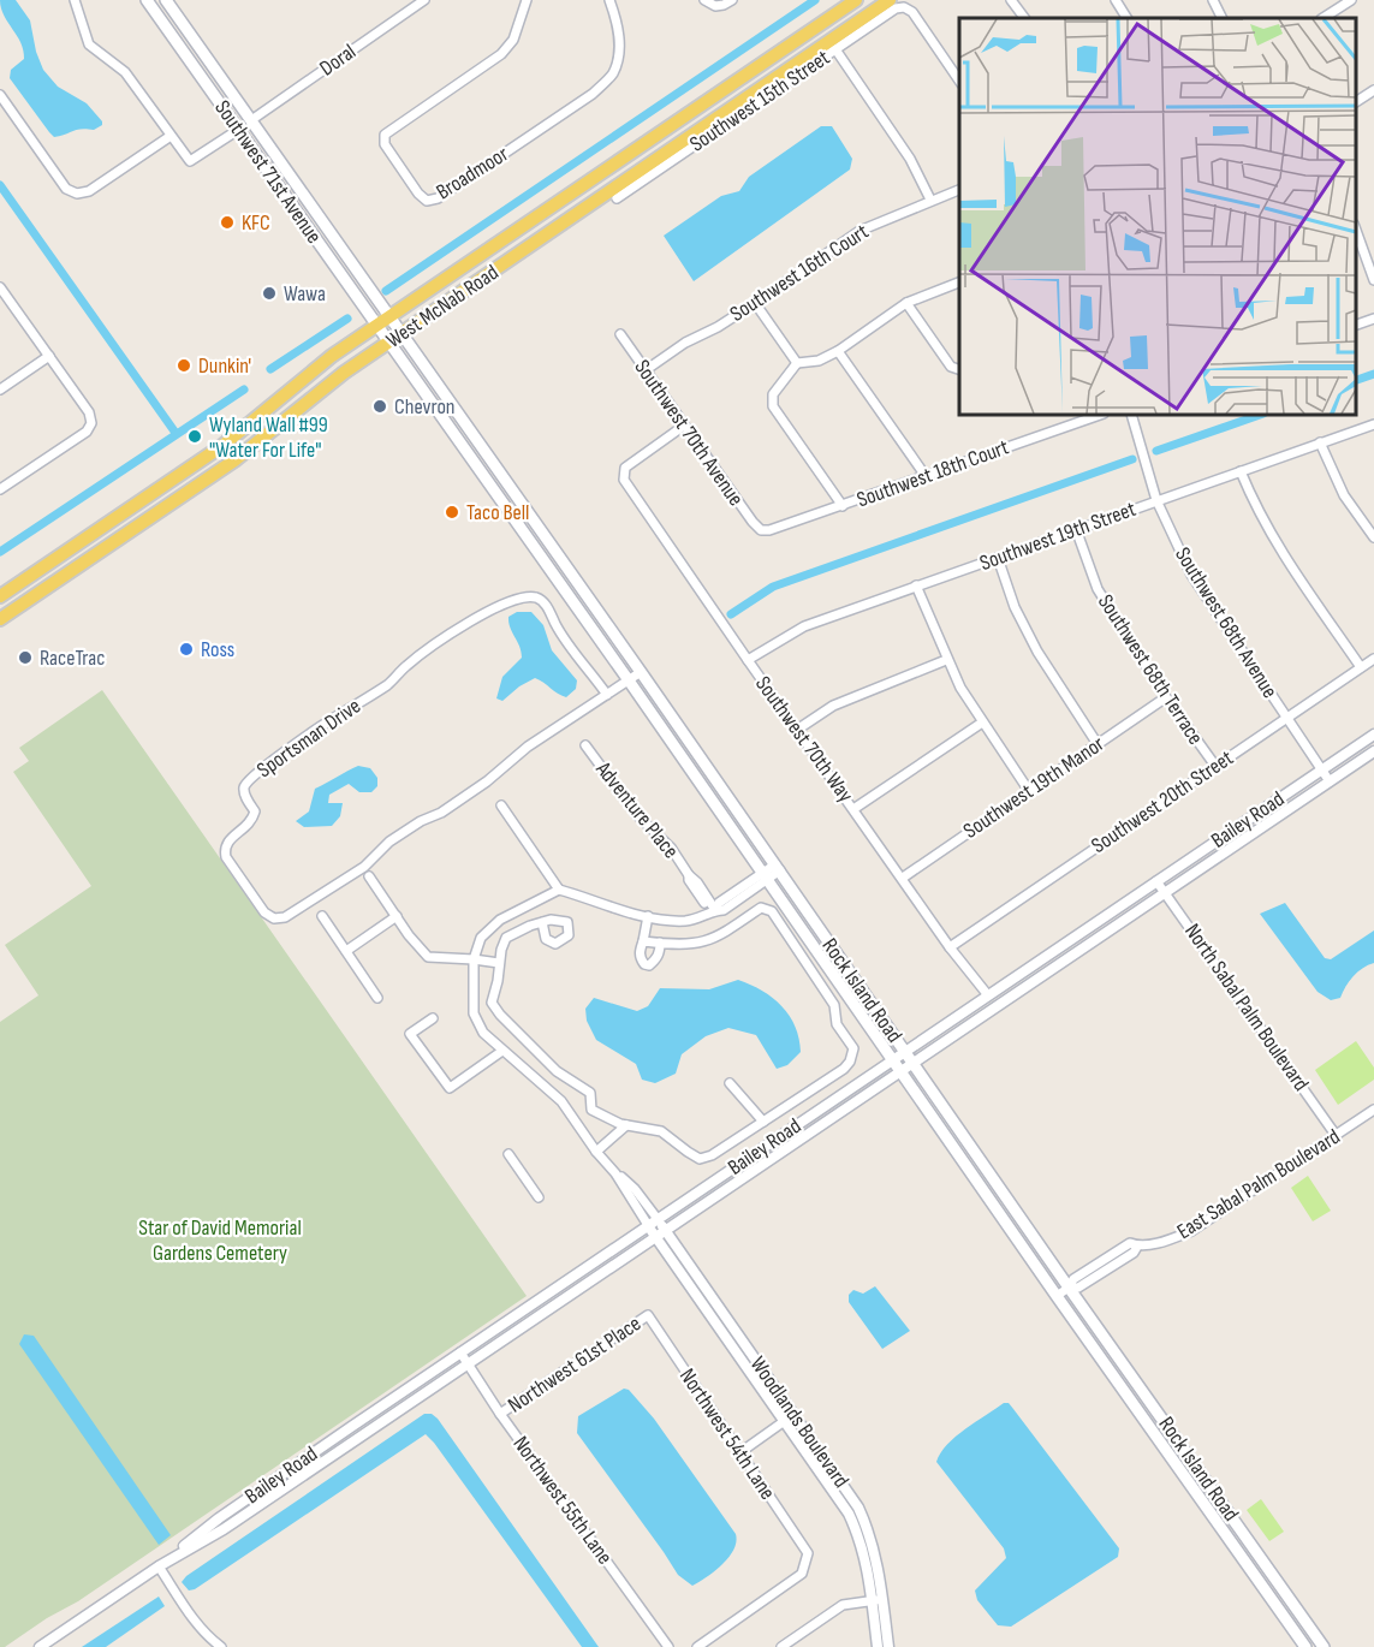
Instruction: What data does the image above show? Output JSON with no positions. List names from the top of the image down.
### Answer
{
  "streets": {
    "main road": ["Southwest 71st Avenue", "West McNab Road", "Rock Island Road"],
    "street": [
      "Doral",
      "Southwest 15th Street",
      "Broadmoor",
      "Southwest 16th Court",
      "Southwest 70th Avenue",
      "Southwest 18th Court",
      "Southwest 19th Street",
      "Southwest 68th Avenue",
      "Southwest 68th Terrace",
      "Sportsman Drive",
      "Southwest 70th Way",
      "Southwest 19th Manor",
      "Southwest 20th Street",
      "Adventure Place",
      "Bailey Road",
      "North Sabal Palm Boulevard",
      "East Sabal Palm Boulevard",
      "Northwest 61st Place",
      "Woodlands Boulevard",
      "Northwest 54th Lane",
      "Northwest 55th Lane"
    ]
  },
  "crossings": [
    ["Doral", "Southwest 71st Avenue"],
    ["Southwest 71st Avenue", "West McNab Road"],
    ["Southwest 71st Avenue", "Rock Island Road"],
    ["Southwest 16th Court", "Southwest 70th Avenue"],
    ["West McNab Road", "Rock Island Road"],
    ["Southwest 70th Avenue", "Southwest 18th Court"],
    ["Southwest 70th Avenue", "Southwest 70th Way"],
    ["Southwest 19th Street", "Southwest 68th Avenue"],
    ["Southwest 19th Street", "Southwest 68th Terrace"],
    ["Southwest 19th Street", "Southwest 70th Way"],
    ["Southwest 68th Avenue", "Southwest 20th Street"],
    ["Southwest 68th Avenue", "Bailey Road"],
    ["Southwest 68th Terrace", "Southwest 19th Manor"],
    ["Southwest 68th Terrace", "Southwest 20th Street"],
    ["Sportsman Drive", "Rock Island Road"],
    ["Southwest 70th Way", "Southwest 19th Manor"],
    ["Southwest 70th Way", "Southwest 20th Street"],
    ["Southwest 70th Way", "Bailey Road"],
    ["Bailey Road", "Rock Island Road"],
    ["Bailey Road", "North Sabal Palm Boulevard"],
    ["Bailey Road", "Woodlands Boulevard"],
    ["Bailey Road", "Northwest 55th Lane"],
    ["Rock Island Road", "East Sabal Palm Boulevard"],
    ["North Sabal Palm Boulevard", "East Sabal Palm Boulevard"],
    ["Northwest 61st Place", "Northwest 54th Lane"],
    ["Northwest 61st Place", "Northwest 55th Lane"]
  ],
  "parks": ["Star of David Memorial Gardens Cemetery"],
  "places": [
    "KFC",
    "Wawa",
    "Dunkin'",
    "Chevron",
    "Wyland Wall #99 \"Water For Life\"",
    "Taco Bell",
    "Ross",
    "RaceTrac"
  ]
}
